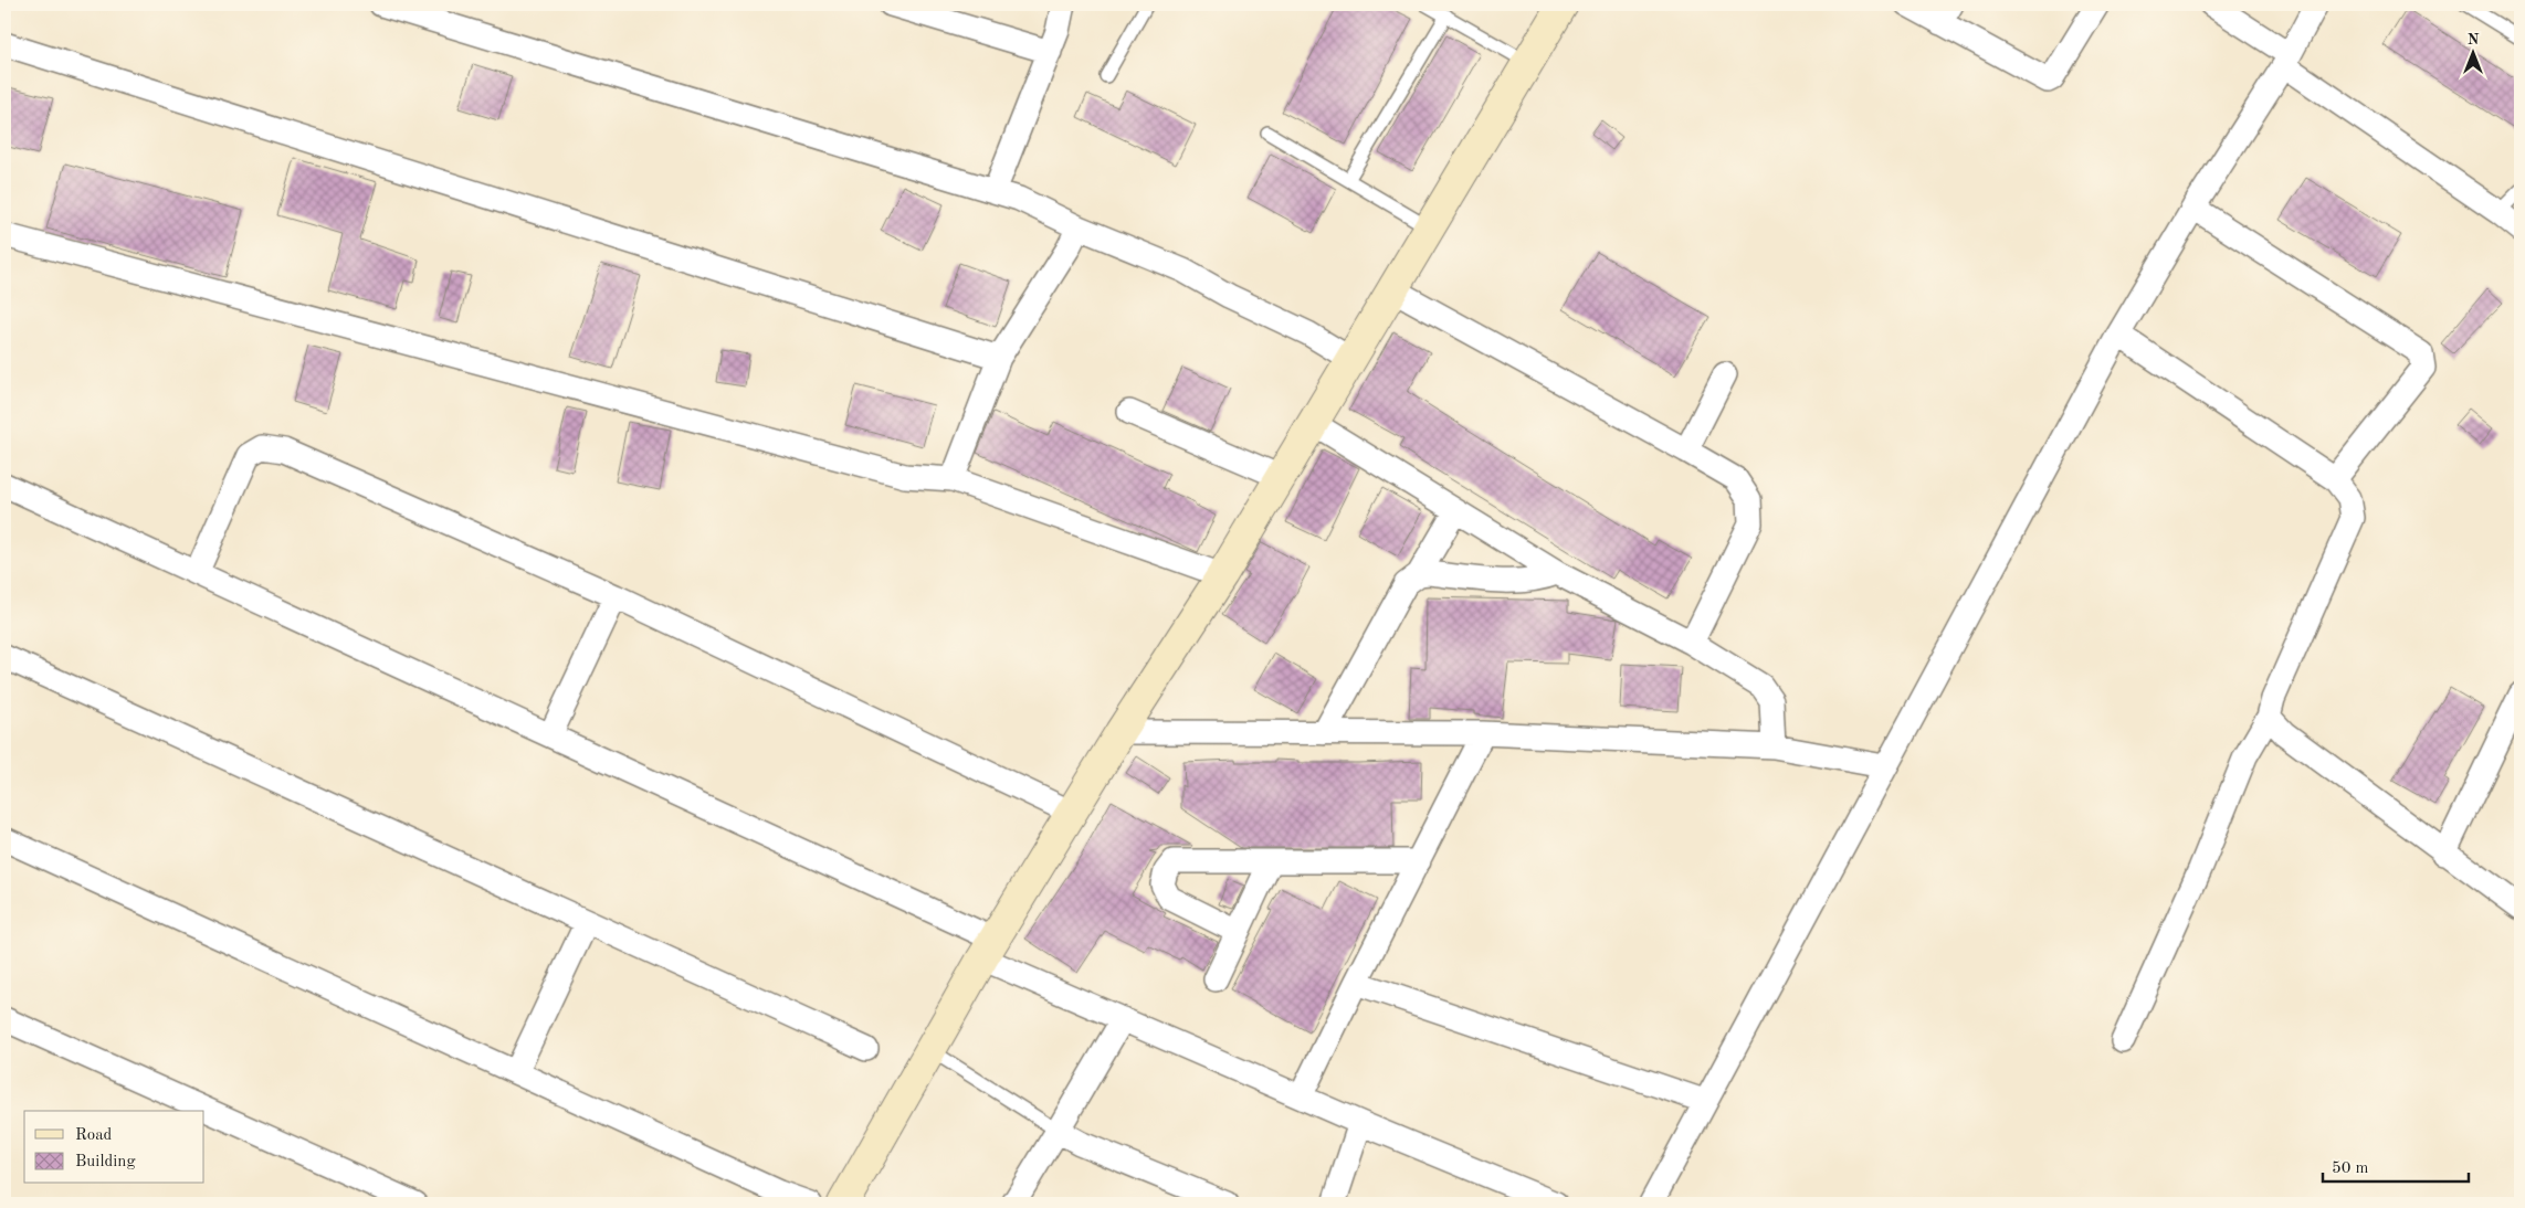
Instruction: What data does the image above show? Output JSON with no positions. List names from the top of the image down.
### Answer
{
  "legend": ["Road", "Building"],
  "scale_bar": "50 m",
  "north": "top"
}
